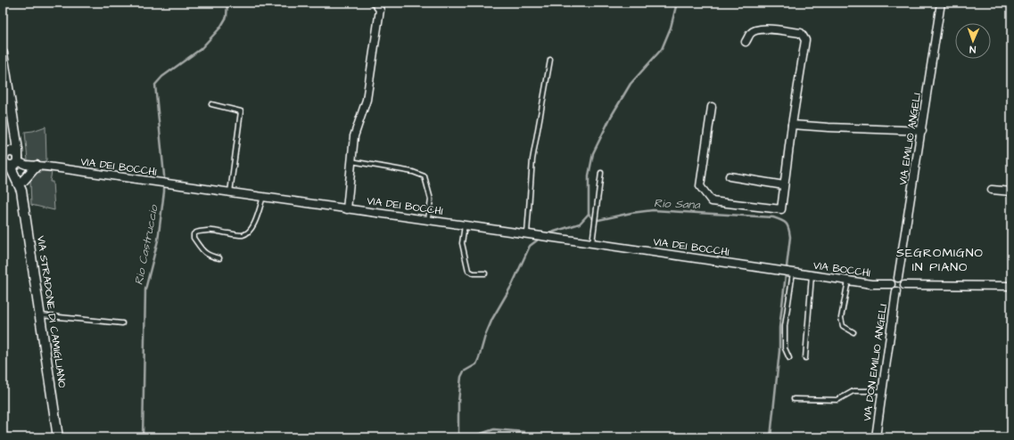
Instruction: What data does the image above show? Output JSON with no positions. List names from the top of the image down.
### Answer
{
  "streets": {
    "street": [
      "VIA EMILIO ANGELI",
      "VIA DEI BOCCHI",
      "VIA BOCCHI",
      "VIA STRADONE DI CAMIGLIANO",
      "VIA DON EMILIO ANGELI"
    ]
  },
  "crossings": [
    ["VIA EMILIO ANGELI", "VIA BOCCHI"],
    ["VIA EMILIO ANGELI", "VIA DON EMILIO ANGELI"],
    ["VIA DEI BOCCHI", "VIA BOCCHI"],
    ["VIA BOCCHI", "VIA DON EMILIO ANGELI"]
  ],
  "districts": ["SEGROMIGNO IN PIANO"],
  "water": ["Rio Sana", "Rio Castruccio"],
  "north": "bottom"
}
